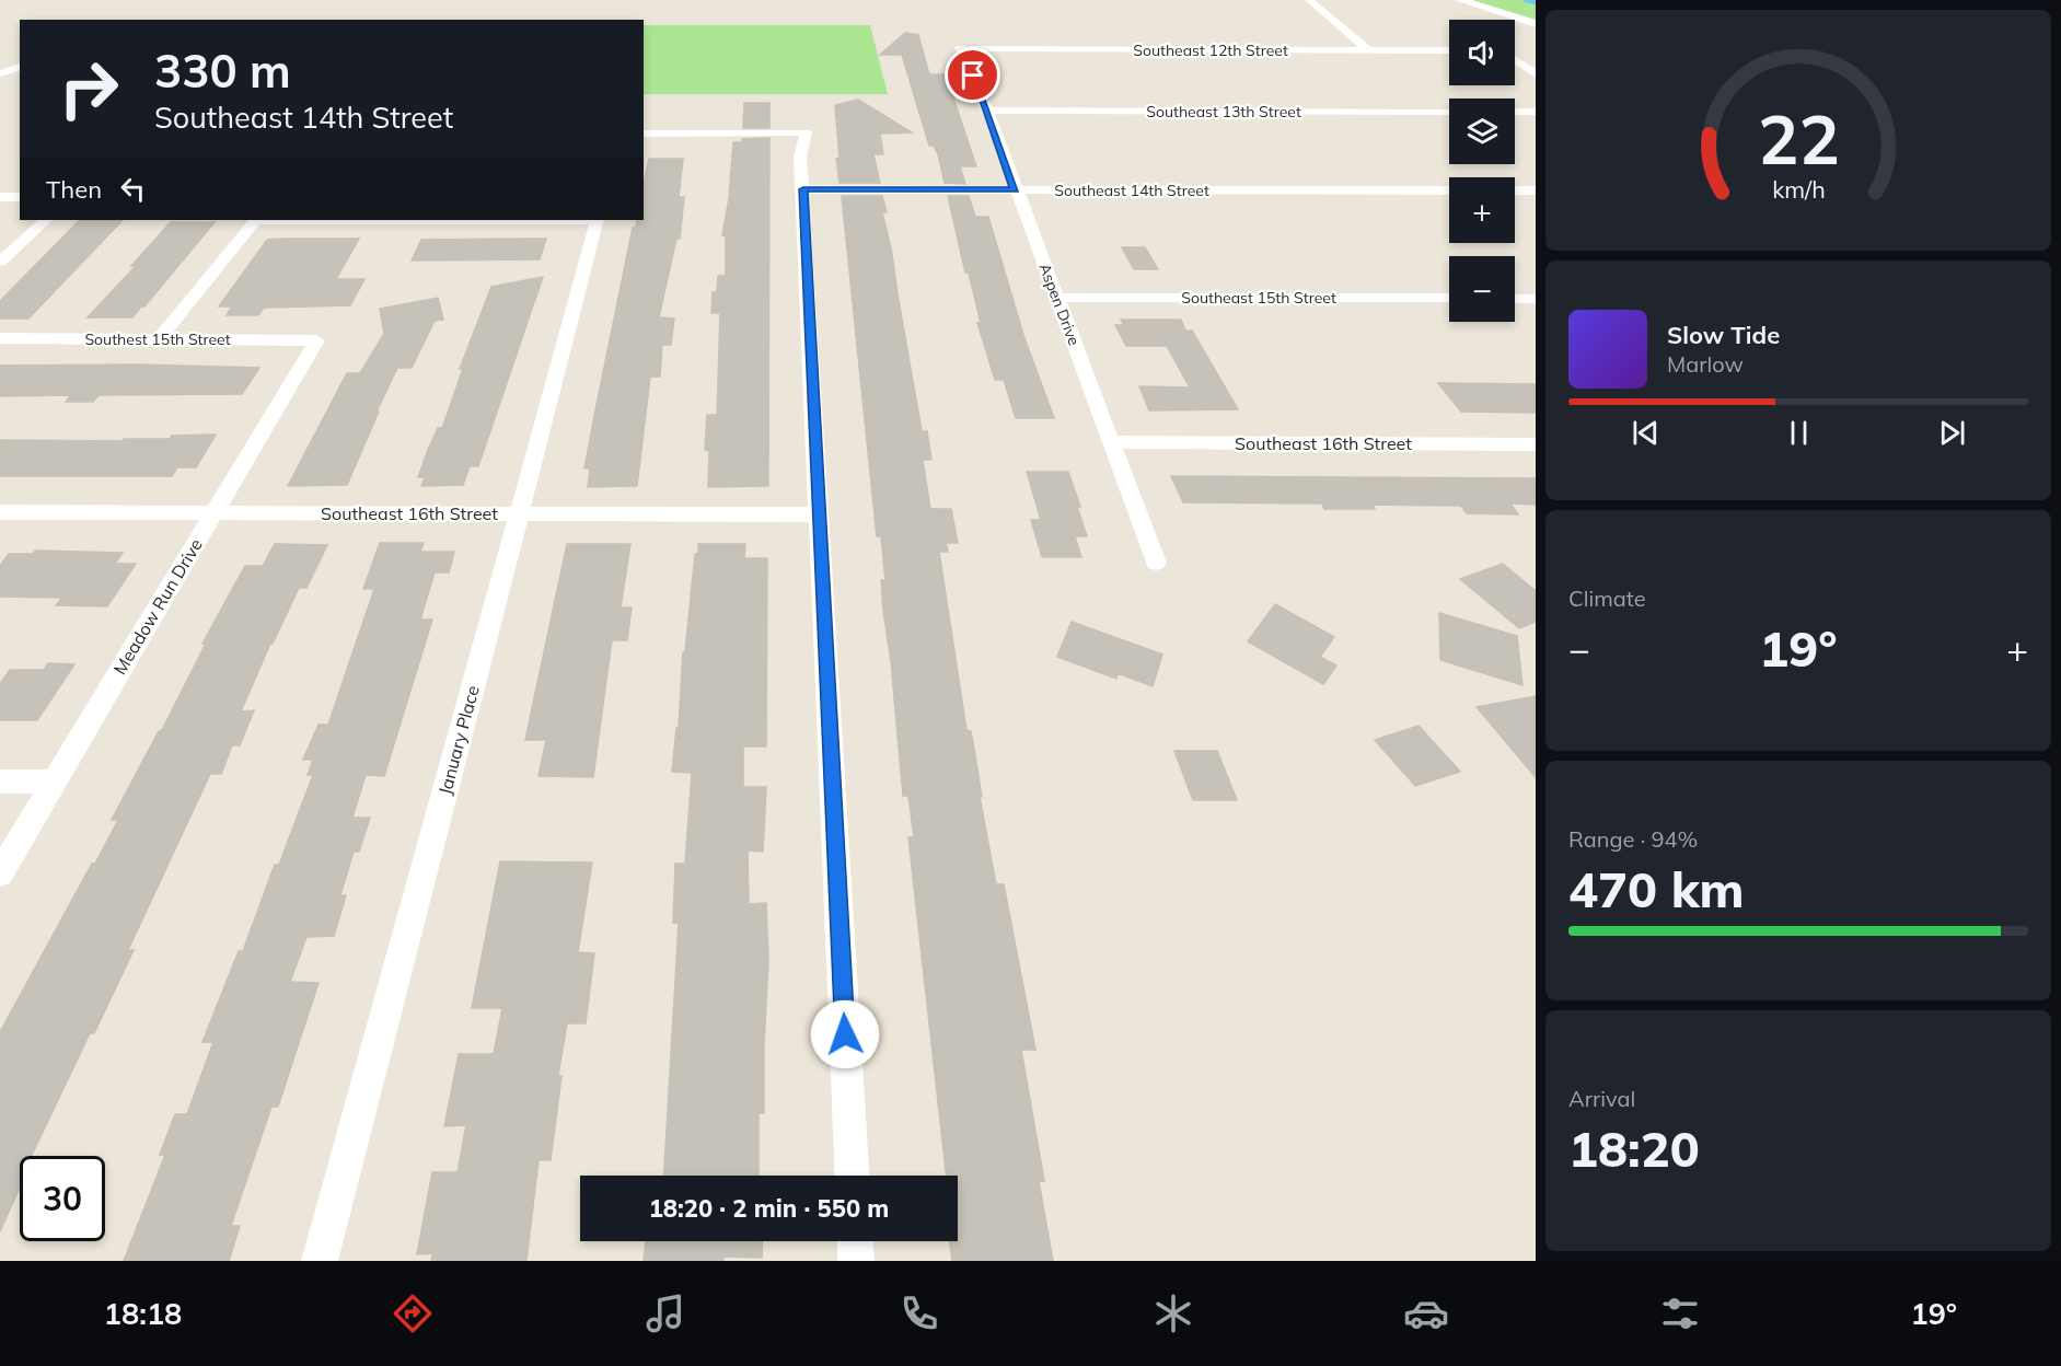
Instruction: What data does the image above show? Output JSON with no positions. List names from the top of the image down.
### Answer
{
  "streets": {
    "street": [
      "Southeast 12th Street",
      "Southeast 13th Street",
      "Southeast 14th Street",
      "Southeast 15th Street",
      "Aspen Drive",
      "Southest 15th Street",
      "Southeast 16th Street",
      "Meadow Run Drive",
      "January Place"
    ]
  },
  "crossings": [
    ["Southeast 12th Street", "Aspen Drive"],
    ["Southeast 13th Street", "Aspen Drive"],
    ["Southeast 14th Street", "Aspen Drive"],
    ["Southeast 15th Street", "Aspen Drive"],
    ["Aspen Drive", "Southeast 16th Street"],
    ["Southest 15th Street", "Meadow Run Drive"],
    ["Southeast 16th Street", "Meadow Run Drive"],
    ["Southeast 16th Street", "January Place"]
  ],
  "page": {
    "map_buttons": ["+", "−"],
    "turn": ["330 m", "Southeast 14th Street"],
    "then": "Then",
    "song": ["Slow Tide", "Marlow"],
    "tile": [
      "Climate",
      ["Range · 94%", "470 km"],
      ["Arrival", "18:20"]
    ],
    "heat": ["−", "19°", "+"],
    "limit": "30",
    "trip": "18:20 · 2 min · 550 m",
    "tabs": ["18:18", "19°"],
    "gauge": ["22", "km/h"]
  }
}
